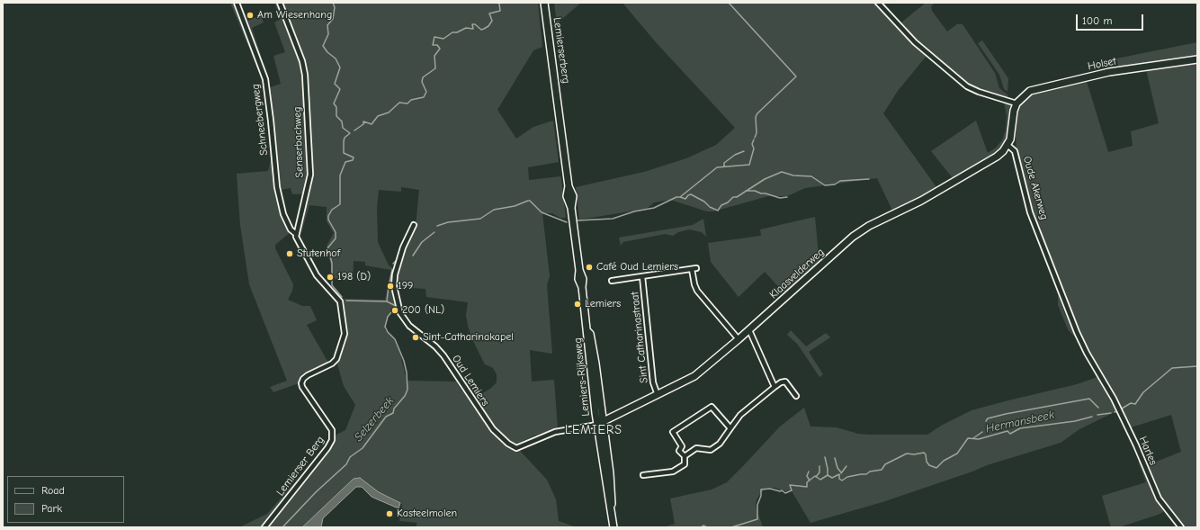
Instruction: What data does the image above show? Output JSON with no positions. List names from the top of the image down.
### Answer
{
  "streets": {
    "street": [
      "Lemierserberg",
      "Holset",
      "Schneebergweg",
      "Senserbachweg",
      "Oude Akerweg",
      "Klaasvelderweg",
      "Sint Catharinastraat",
      "Lemiers-Rijksweg",
      "Oud Lemiers",
      "Harles",
      "Lemierser Berg"
    ]
  },
  "crossings": [
    ["Lemierserberg", "Lemiers-Rijksweg"],
    ["Schneebergweg", "Senserbachweg"],
    ["Schneebergweg", "Lemierser Berg"],
    ["Senserbachweg", "Lemierser Berg"],
    ["Oude Akerweg", "Klaasvelderweg"],
    ["Oude Akerweg", "Harles"],
    ["Klaasvelderweg", "Sint Catharinastraat"],
    ["Klaasvelderweg", "Lemiers-Rijksweg"],
    ["Klaasvelderweg", "Oud Lemiers"],
    ["Lemiers-Rijksweg", "Oud Lemiers"]
  ],
  "districts": ["LEMIERS"],
  "water": ["Selzerbeek", "Hermansbeek"],
  "places": [
    "Am Wiesenhang",
    "Stutenhof",
    "Café Oud Lemiers",
    "198 (D)",
    "199",
    "Lemiers",
    "200 (NL)",
    "Sint-Catharinakapel",
    "Kasteelmolen"
  ],
  "legend": ["Road", "Park"],
  "scale_bar": "100 m"
}
